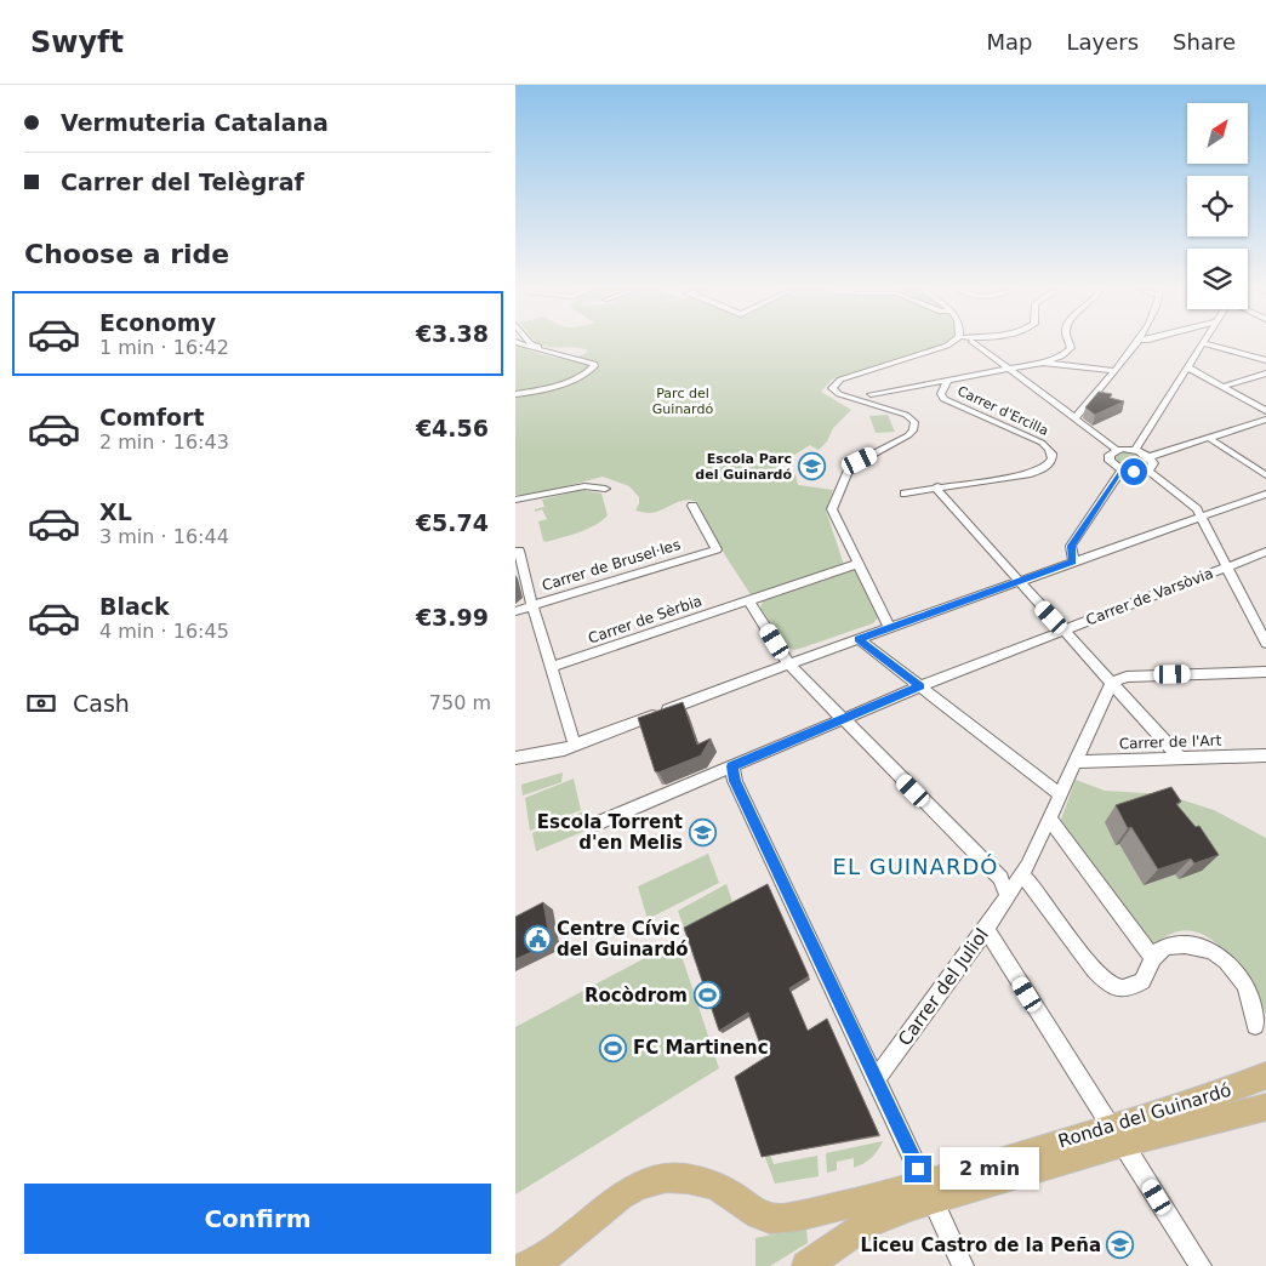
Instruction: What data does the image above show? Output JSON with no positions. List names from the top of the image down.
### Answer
{
  "streets": {
    "main road": ["Ronda del Guinardó"],
    "street": [
      "Carrer d'Ercilla",
      "Carrer de Brusel·les",
      "Carrer de Varsòvia",
      "Carrer de Sèrbia",
      "Carrer de l'Art",
      "Carrer del Juliol"
    ]
  },
  "crossings": [
    ["Carrer de l'Art", "Carrer del Juliol"]
  ],
  "districts": ["EL GUINARDÓ"],
  "parks": ["Parc del Guinardó"],
  "places": {
    "school or university": ["Escola Parc del Guinardó", "Escola Torrent d'en Melis", "Liceu Castro de la Peña"],
    "public building": ["Centre Cívic del Guinardó"],
    "sports": ["Rocòdrom", "FC Martinenc"]
  },
  "north": "top right",
  "page": {
    "header": "Swyft",
    "nav": ["Map", "Layers", "Share"],
    "banner": ["Vermuteria Catalana", "Carrer del Telègraf"],
    "heading": "Choose a ride",
    "list": [
      {
        "name": "Economy",
        "note": "1 min · 16:42",
        "value": "€3.38"
      },
      {
        "name": "Comfort",
        "note": "2 min · 16:43",
        "value": "€4.56"
      },
      {
        "name": "XL",
        "note": "3 min · 16:44",
        "value": "€5.74"
      },
      {
        "name": "Black",
        "note": "4 min · 16:45",
        "value": "€3.99"
      }
    ],
    "pay": ["Cash", "750 m"],
    "bubble": "2 min",
    "buttons": "Confirm"
  }
}
